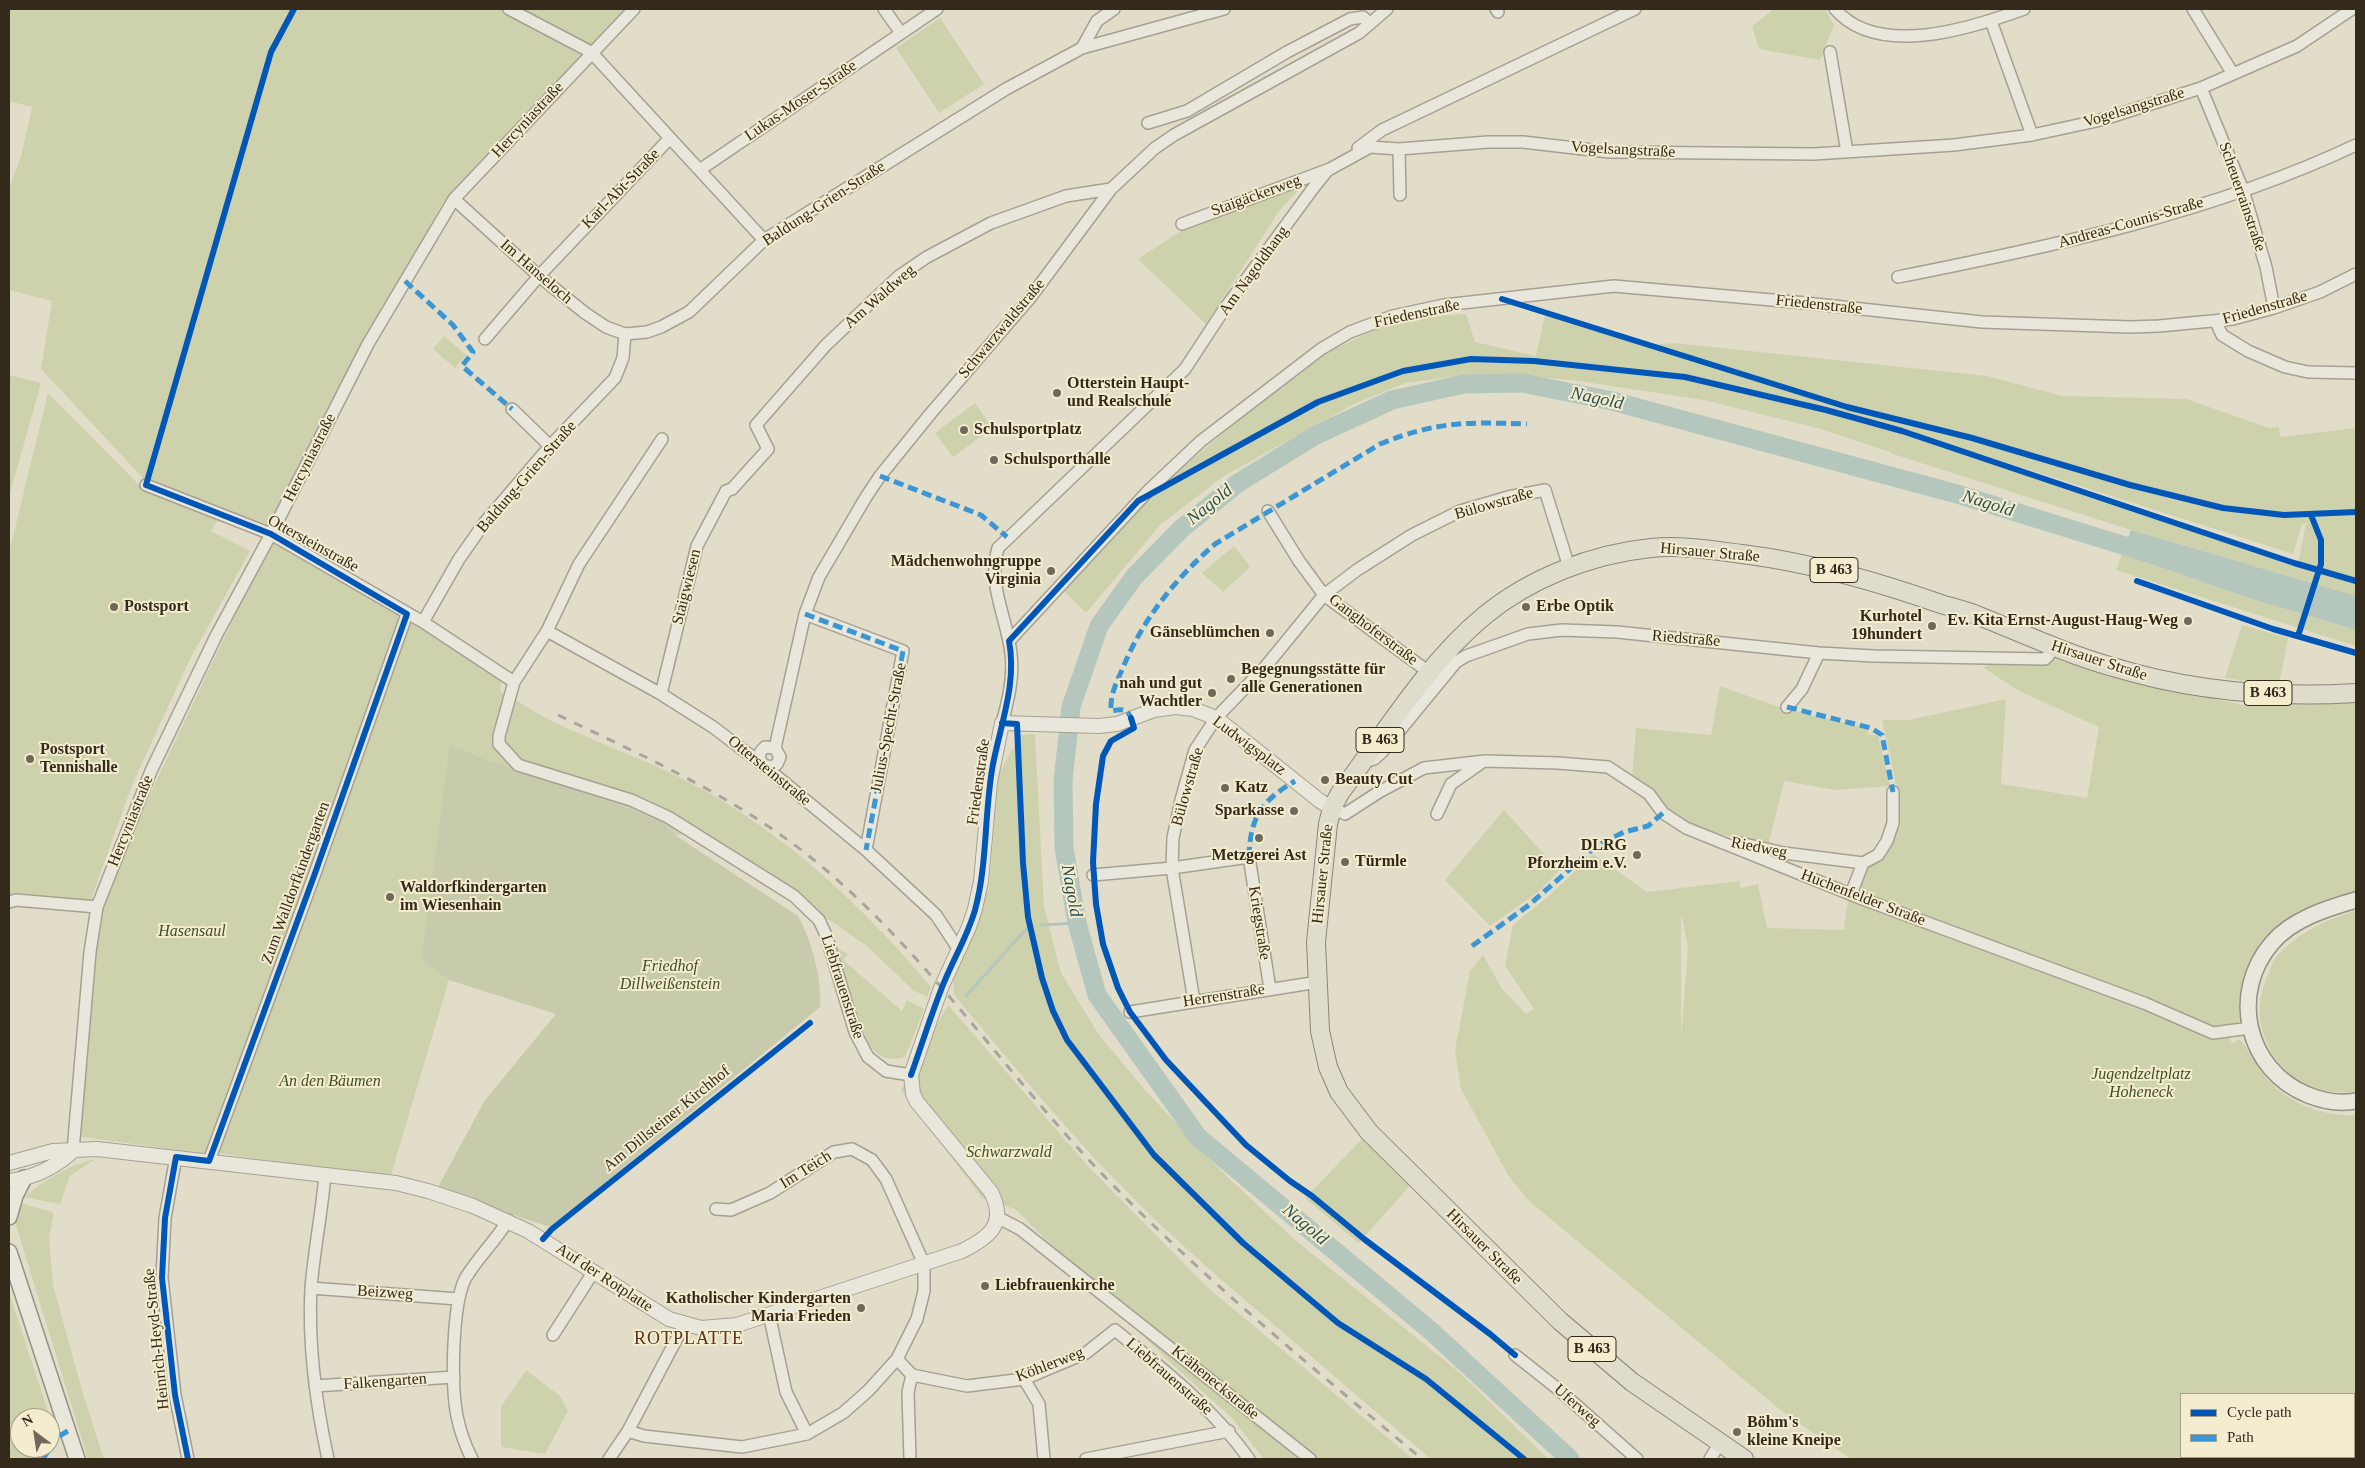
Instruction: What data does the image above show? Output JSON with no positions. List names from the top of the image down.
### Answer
{
  "streets": {
    "main road": ["Hirsauer Straße", "B 463"],
    "street": [
      "Lukas-Moser-Straße",
      "Vogelsangstraße",
      "Hercyniastraße",
      "Karl-Abt-Straße",
      "Staigäckerweg",
      "Scheuerrainstraße",
      "Baldung-Grien-Straße",
      "Andreas-Counis-Straße",
      "Am Nagoldhang",
      "Im Hanseloch",
      "Am Waldweg",
      "Friedenstraße",
      "Schwarzwaldstraße",
      "Bülowstraße",
      "Ottersteinstraße",
      "Staigwiesen",
      "Ganghoferstraße",
      "Riedstraße",
      "Julius-Specht-Straße",
      "Ludwigsplatz",
      "Riedweg",
      "Zum Walldorfkindergarten",
      "Huchenfelder Straße",
      "Kriegstraße",
      "Liebfrauenstraße",
      "Herrenstraße",
      "Im Teich",
      "Auf der Rotplatte",
      "Beizweg",
      "Heinrich-Heyd-Straße",
      "Köhlerweg",
      "Falkengarten",
      "Kräheneckstraße",
      "Uferweg"
    ],
    "cycle path": ["Am Dillsteiner Kirchhof"]
  },
  "crossings": [
    ["Lukas-Moser-Straße", "Karl-Abt-Straße"],
    ["Vogelsangstraße", "Staigäckerweg"],
    ["Vogelsangstraße", "Scheuerrainstraße"],
    ["Vogelsangstraße", "Am Nagoldhang"],
    ["Hercyniastraße", "Im Hanseloch"],
    ["Hercyniastraße", "Ottersteinstraße"],
    ["Hercyniastraße", "Auf der Rotplatte"],
    ["Karl-Abt-Straße", "Baldung-Grien-Straße"],
    ["Karl-Abt-Straße", "Im Hanseloch"],
    ["Staigäckerweg", "Am Nagoldhang"],
    ["Scheuerrainstraße", "Andreas-Counis-Straße"],
    ["Scheuerrainstraße", "Friedenstraße"],
    ["Baldung-Grien-Straße", "Im Hanseloch"],
    ["Baldung-Grien-Straße", "Ottersteinstraße"],
    ["Am Nagoldhang", "Friedenstraße"],
    ["Am Waldweg", "Schwarzwaldstraße"],
    ["Am Waldweg", "Staigwiesen"],
    ["Friedenstraße", "Ottersteinstraße"],
    ["Friedenstraße", "Ludwigsplatz"],
    ["Friedenstraße", "Liebfrauenstraße"],
    ["Schwarzwaldstraße", "Ottersteinstraße"],
    ["Schwarzwaldstraße", "Julius-Specht-Straße"],
    ["Bülowstraße", "Hirsauer Straße"],
    ["Bülowstraße", "Ganghoferstraße"],
    ["Bülowstraße", "Ludwigsplatz"],
    ["Bülowstraße", "Kriegstraße"],
    ["Bülowstraße", "Herrenstraße"],
    ["Ottersteinstraße", "Staigwiesen"],
    ["Ottersteinstraße", "Julius-Specht-Straße"],
    ["Ottersteinstraße", "Zum Walldorfkindergarten"],
    ["Ottersteinstraße", "Liebfrauenstraße"],
    ["Hirsauer Straße", "Ganghoferstraße"],
    ["Hirsauer Straße", "Riedstraße"],
    ["Hirsauer Straße", "Ludwigsplatz"],
    ["Hirsauer Straße", "Huchenfelder Straße"],
    ["Hirsauer Straße", "Herrenstraße"],
    ["Ludwigsplatz", "Huchenfelder Straße"],
    ["Riedweg", "Huchenfelder Straße"],
    ["Zum Walldorfkindergarten", "Auf der Rotplatte"],
    ["Kriegstraße", "Herrenstraße"],
    ["Liebfrauenstraße", "Köhlerweg"],
    ["Liebfrauenstraße", "Kräheneckstraße"],
    ["Im Teich", "Auf der Rotplatte"],
    ["Auf der Rotplatte", "Heinrich-Heyd-Straße"]
  ],
  "districts": ["ROTPLATTE"],
  "water": ["Nagold"],
  "parks": [
    "Hasensaul",
    "Friedhof Dillweißenstein",
    "Jugendzeltplatz Hoheneck",
    "An den Bäumen",
    "Schwarzwald"
  ],
  "places": [
    "Otterstein Haupt- und Realschule",
    "Schulsportplatz",
    "Schulsporthalle",
    "Mädchenwohngruppe Virginia",
    "Postsport",
    "Erbe Optik",
    "Ev. Kita Ernst-August-Haug-Weg",
    "Kurhotel 19hundert",
    "Gänseblümchen",
    "Begegnungsstätte für alle Generationen",
    "nah und gut Wachtler",
    "Postsport Tennishalle",
    "Beauty Cut",
    "Katz",
    "Sparkasse",
    "Metzgerei Ast",
    "DLRG Pforzheim e.V.",
    "Türmle",
    "Waldorfkindergarten im Wiesenhain",
    "Liebfrauenkirche",
    "Katholischer Kindergarten Maria Frieden",
    "Böhm's kleine Kneipe"
  ],
  "legend": ["Cycle path", "Path"],
  "north": "top left"
}
